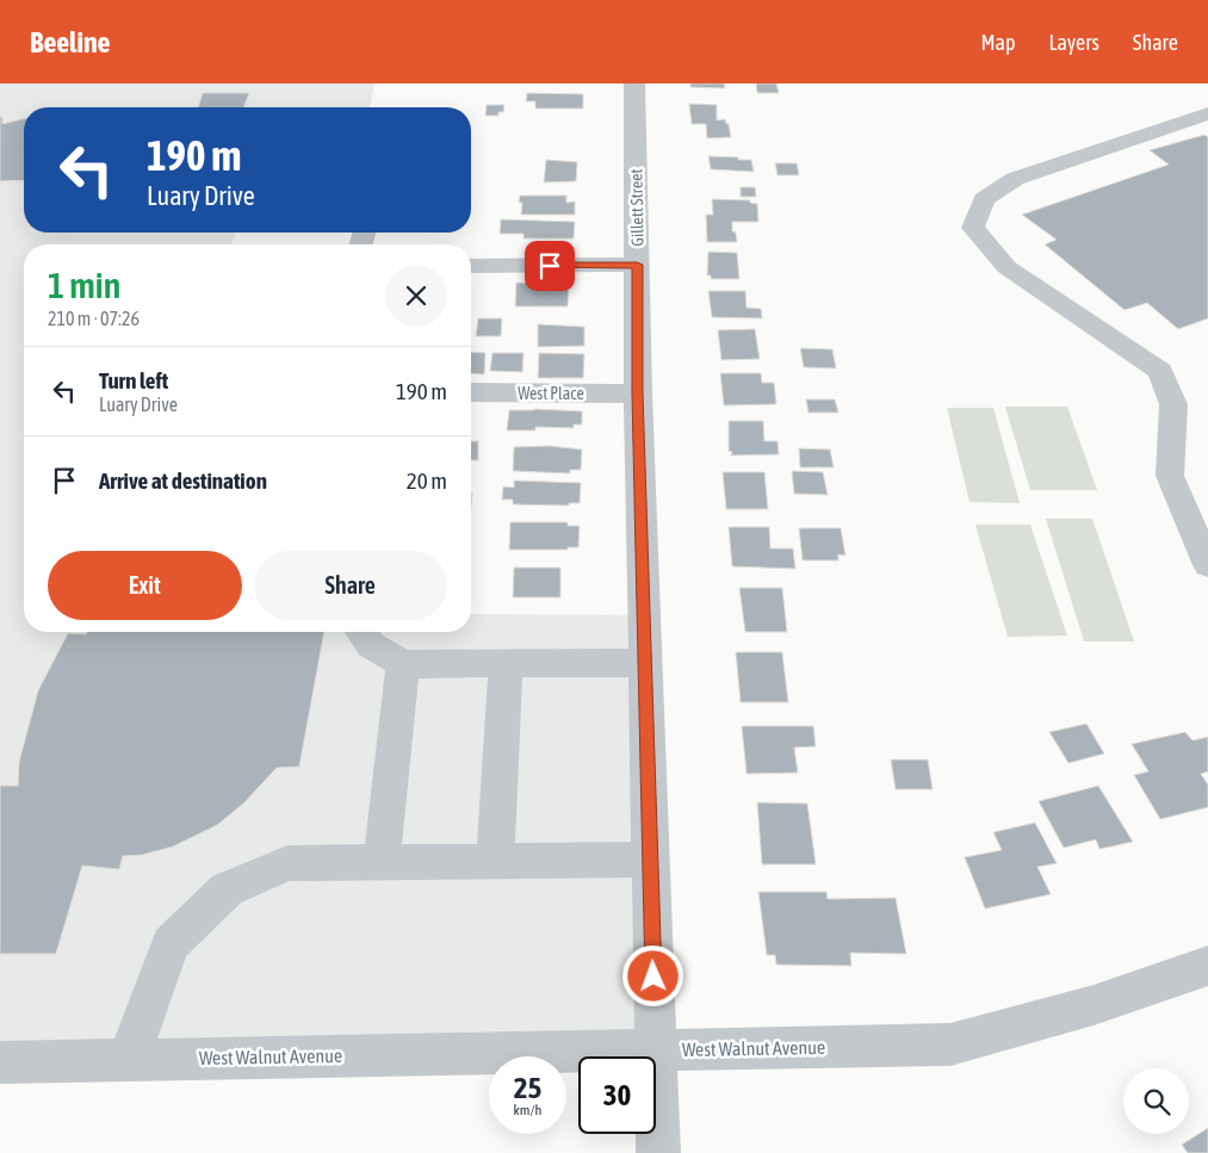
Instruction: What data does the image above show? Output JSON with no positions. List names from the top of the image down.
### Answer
{
  "streets": {
    "street": ["Gillett Street", "West Place", "West Walnut Avenue"]
  },
  "crossings": [
    ["Gillett Street", "West Place"],
    ["Gillett Street", "West Walnut Avenue"]
  ],
  "page": {
    "header": "Beeline",
    "nav": ["Map", "Layers", "Share"],
    "turn": ["190 m", "Luary Drive"],
    "heading": ["1 min", "210 m · 07:26"],
    "list": [
      {
        "name": "Turn left",
        "note": "Luary Drive",
        "value": "190 m"
      },
      {
        "name": "Arrive at destination",
        "value": "20 m"
      }
    ],
    "buttons": ["Exit", "Share"],
    "speed": "25 km/h",
    "limit": "30"
  }
}
